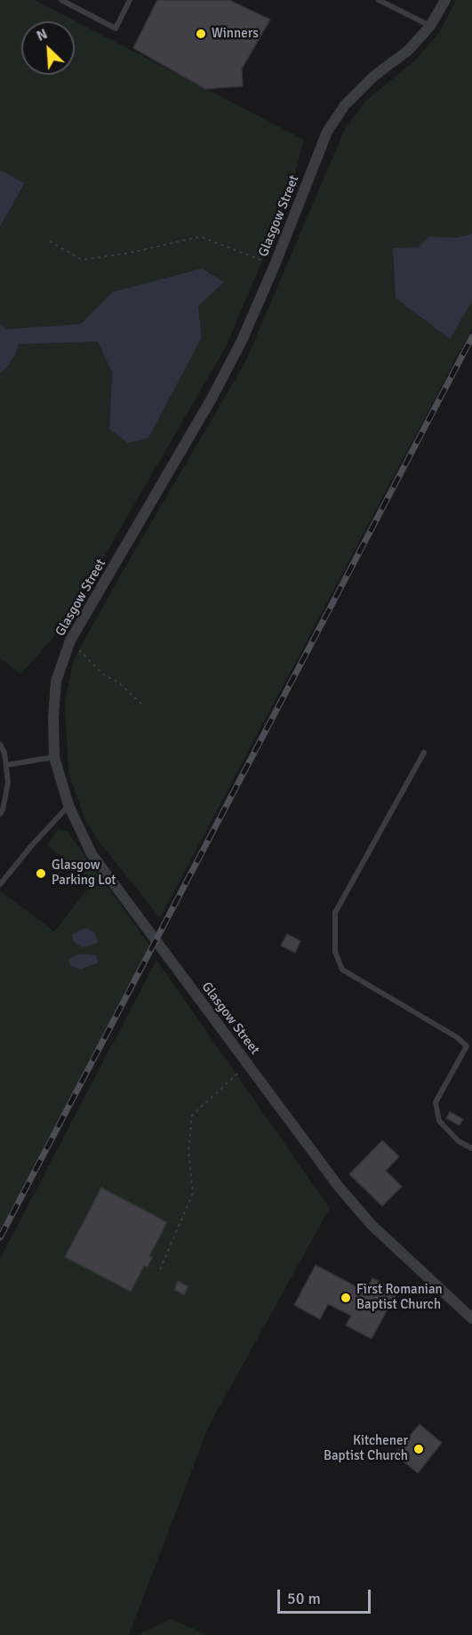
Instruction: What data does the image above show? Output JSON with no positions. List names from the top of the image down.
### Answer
{
  "streets": {
    "street": ["Glasgow Street"]
  },
  "places": [
    "Winners",
    "Glasgow Parking Lot",
    "First Romanian Baptist Church",
    "Kitchener Baptist Church"
  ],
  "scale_bar": "50 m",
  "north": "top left"
}
